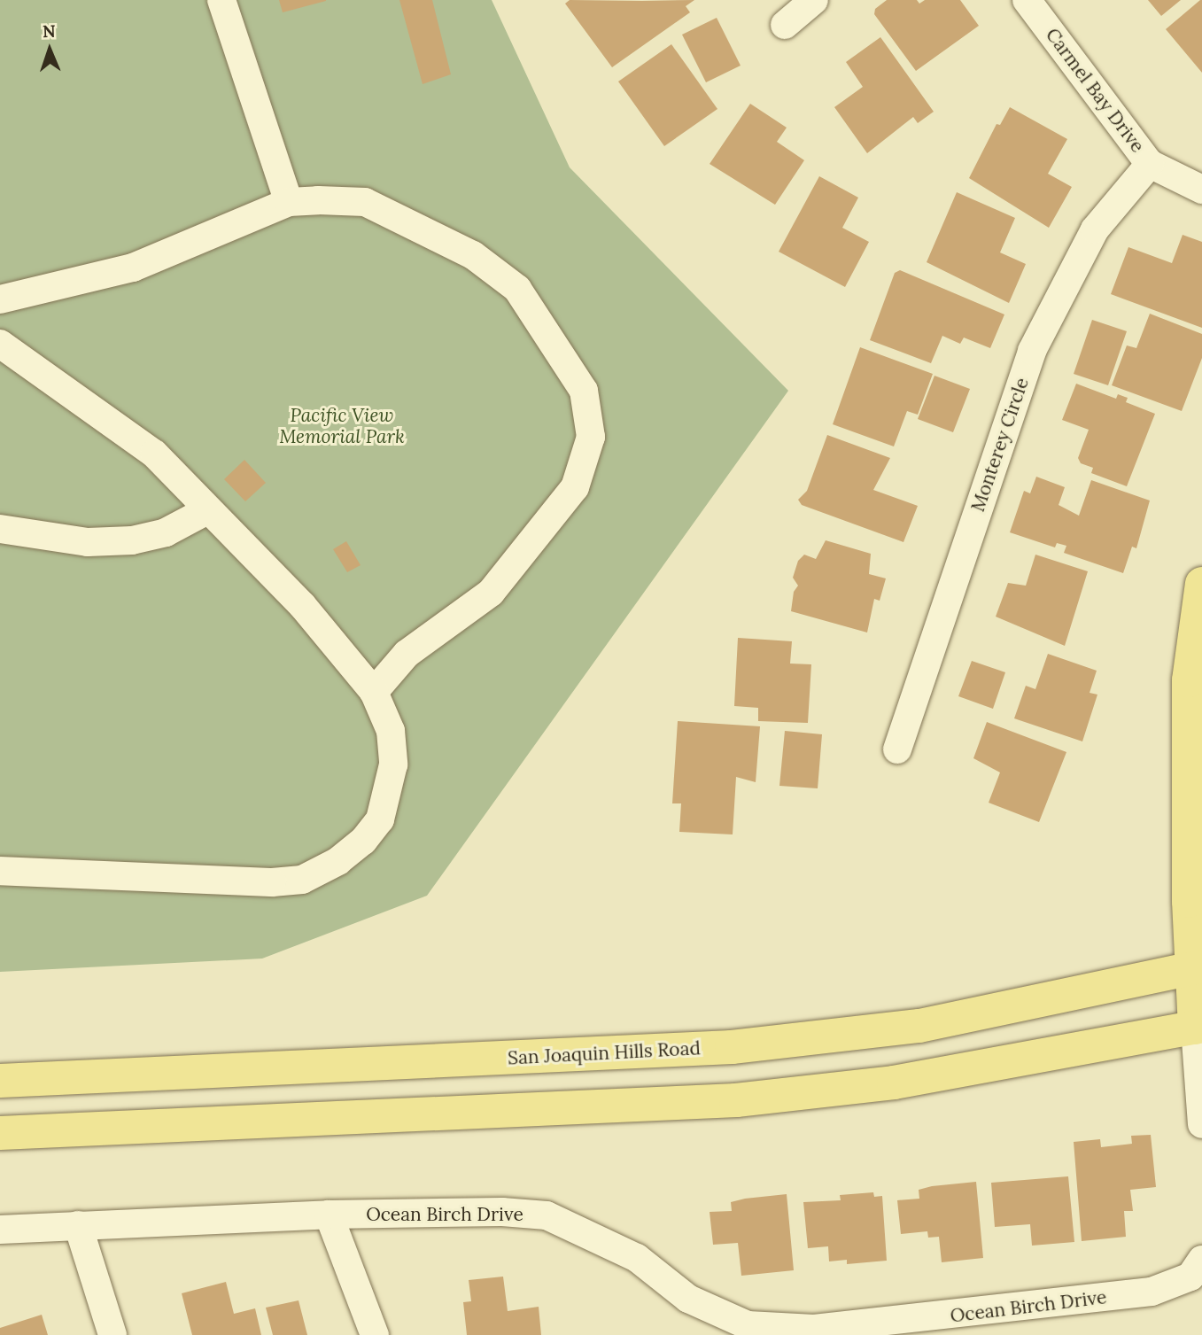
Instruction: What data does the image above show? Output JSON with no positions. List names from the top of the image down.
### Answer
{
  "streets": {
    "main road": ["San Joaquin Hills Road"],
    "street": ["Carmel Bay Drive", "Monterey Circle", "Ocean Birch Drive"]
  },
  "crossings": [
    ["Carmel Bay Drive", "Monterey Circle"]
  ],
  "parks": ["Pacific View Memorial Park"],
  "north": "top"
}
